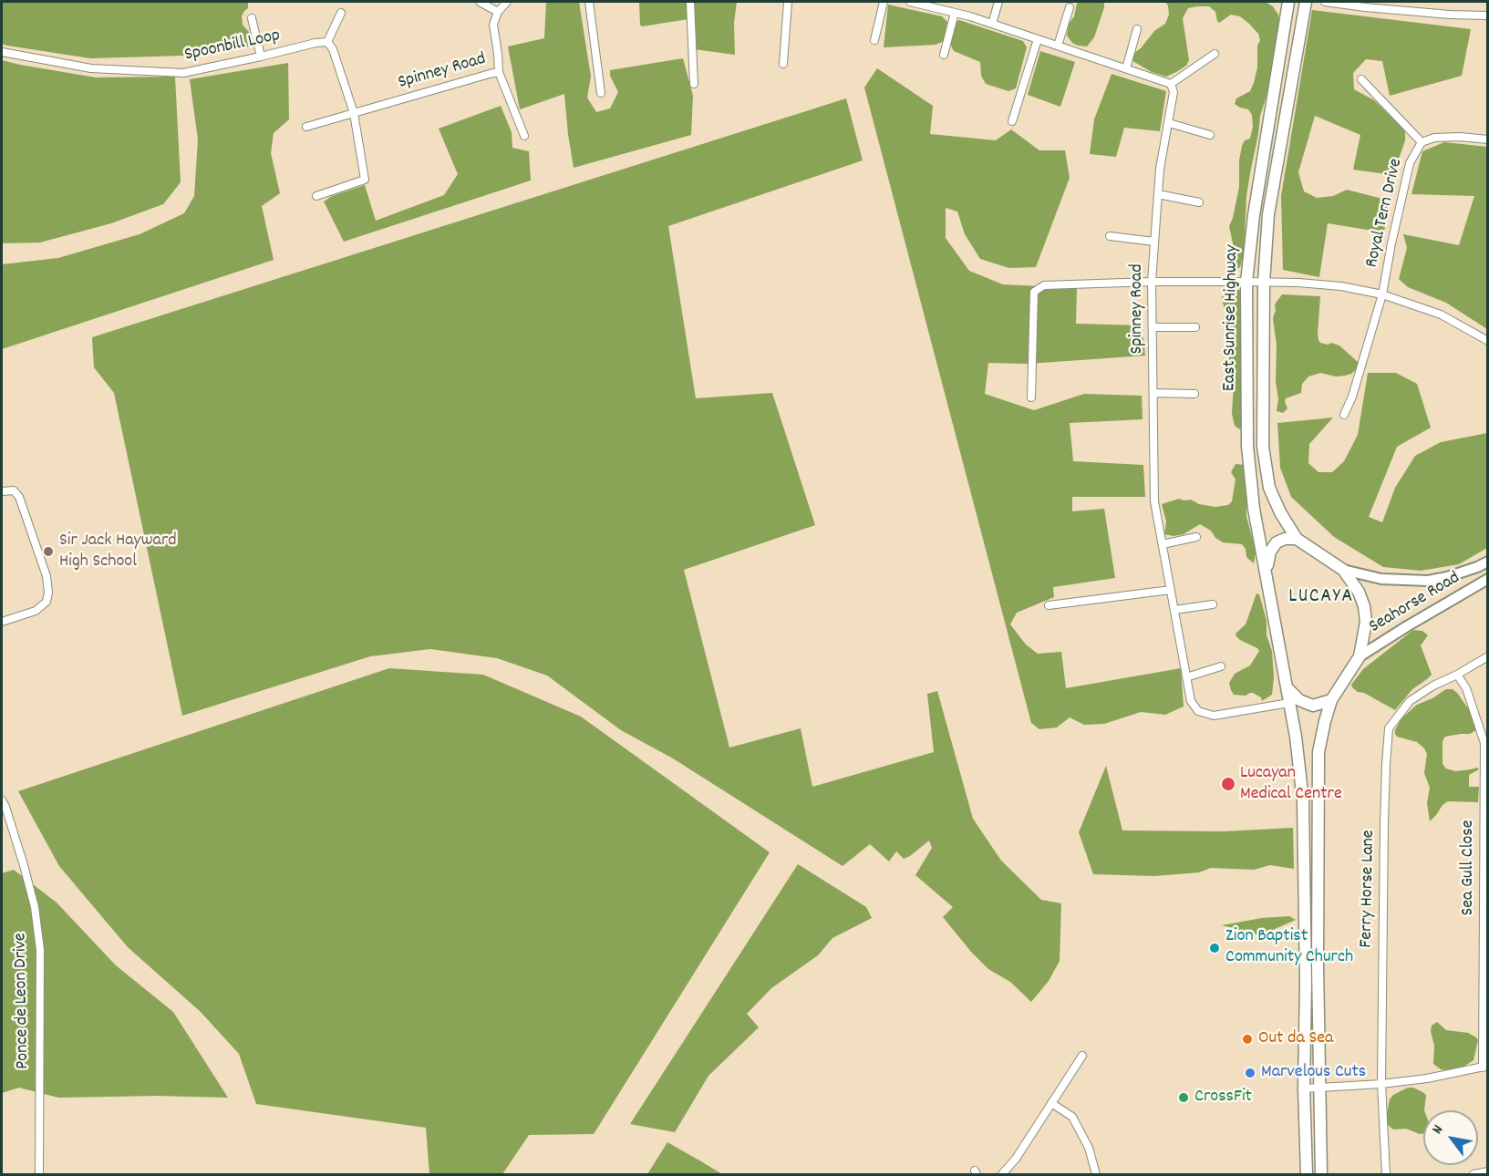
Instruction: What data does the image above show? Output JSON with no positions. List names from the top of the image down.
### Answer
{
  "streets": {
    "main road": ["East Sunrise Highway", "Seahorse Road"],
    "street": [
      "Spoonbill Loop",
      "Spinney Road",
      "Royal Tern Drive",
      "Sea Gull Close",
      "Ferry Horse Lane",
      "Ponce de Leon Drive"
    ]
  },
  "crossings": [
    ["Sea Gull Close", "Ferry Horse Lane"]
  ],
  "districts": ["LUCAYA"],
  "places": [
    "Sir Jack Hayward High School",
    "Lucayan Medical Centre",
    "Zion Baptist Community Church",
    "Out da Sea",
    "Marvelous Cuts",
    "CrossFit"
  ],
  "north": "top left"
}
